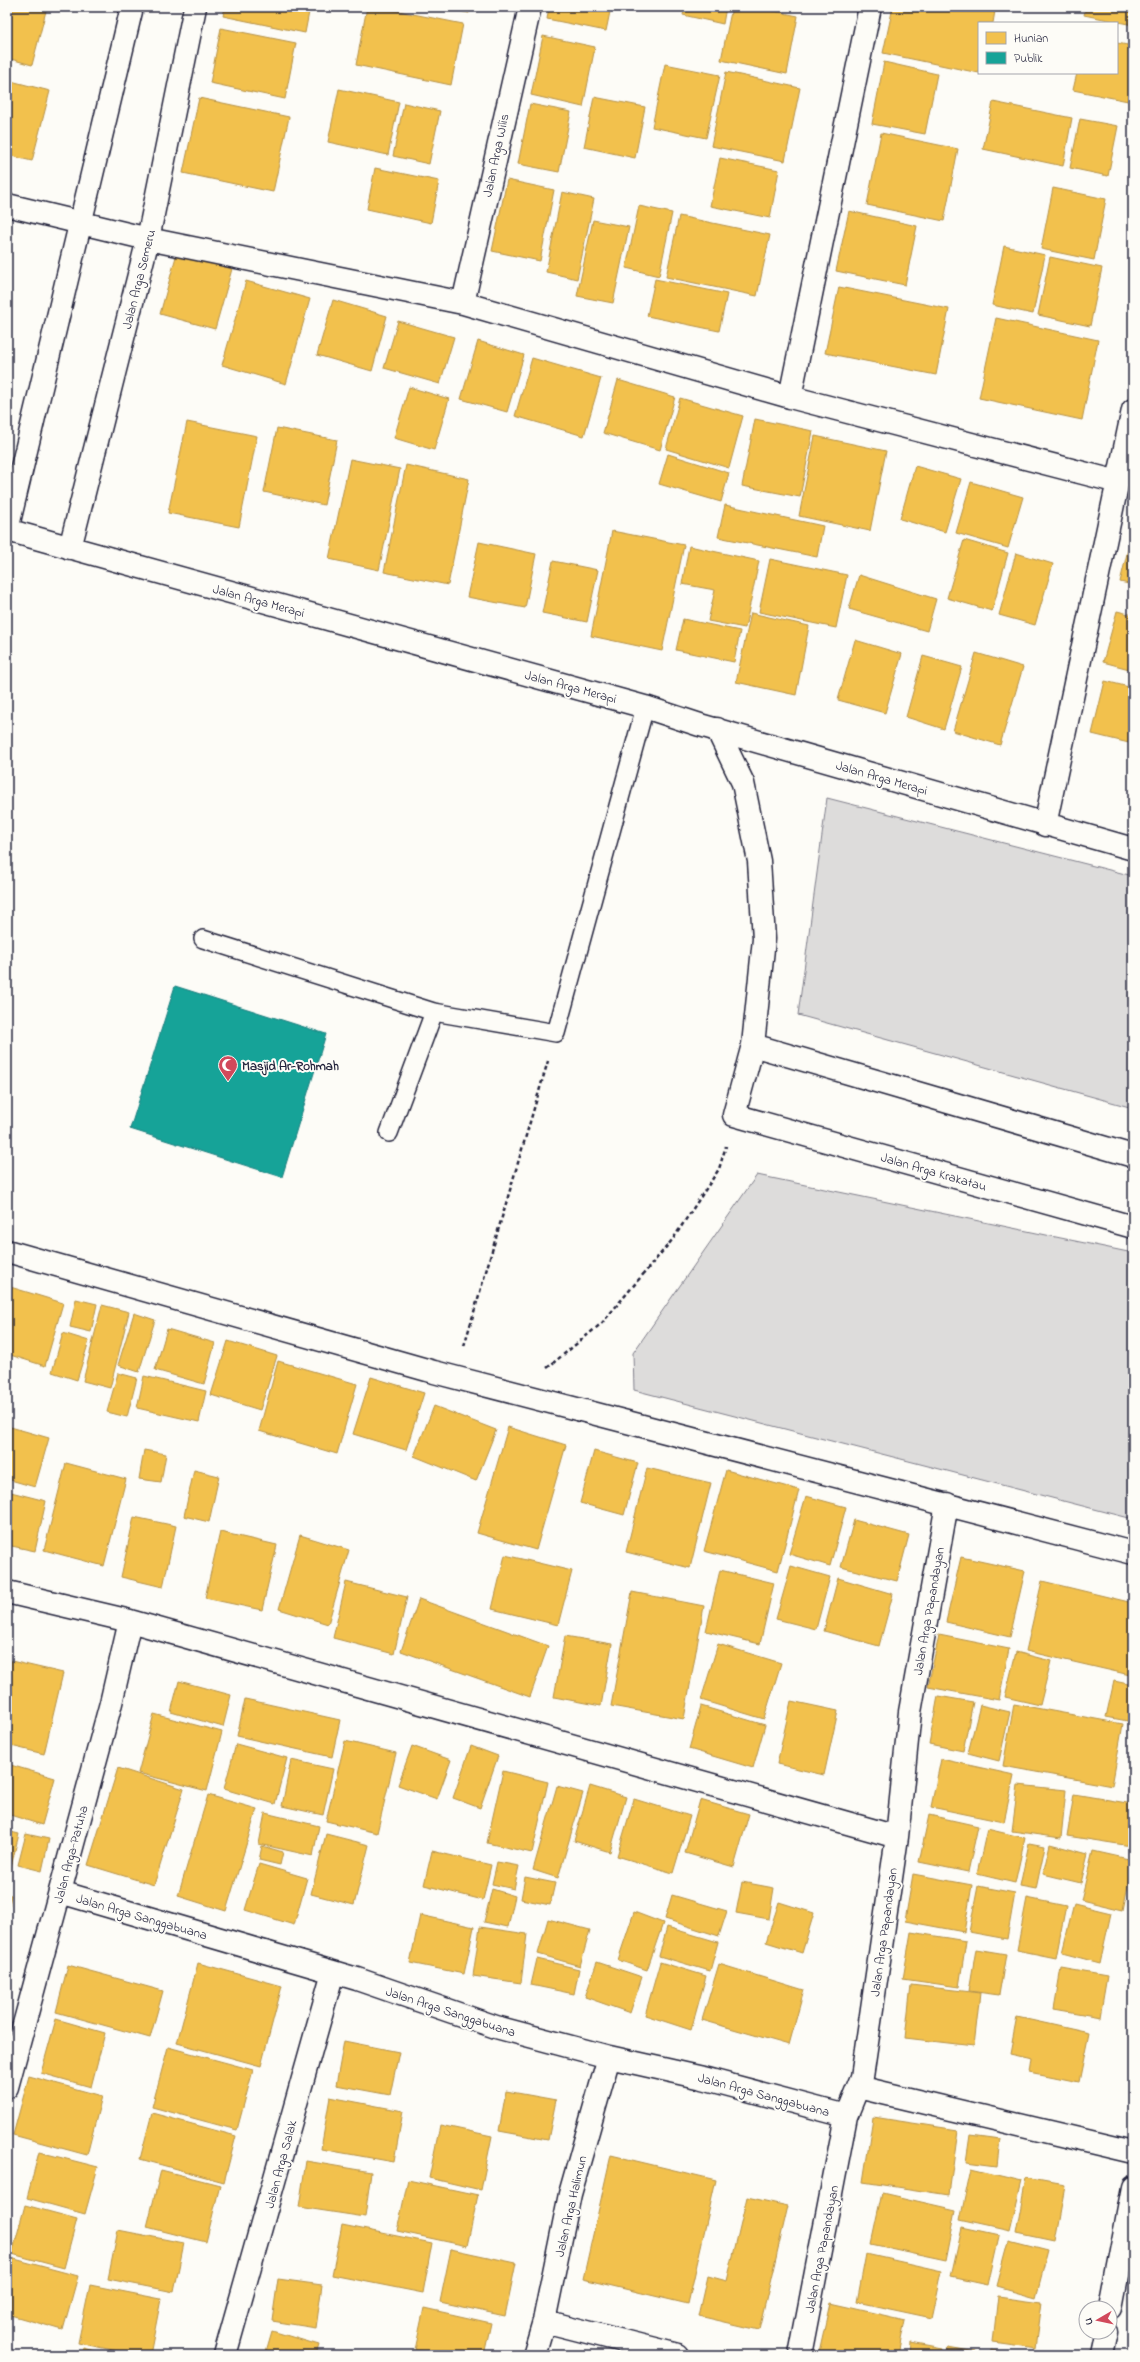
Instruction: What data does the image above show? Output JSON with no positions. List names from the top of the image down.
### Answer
{
  "streets": {
    "street": [
      "Jalan Arga Wilis",
      "Jalan Arga Semeru",
      "Jalan Arga Merapi",
      "Jalan Arga Krakatau",
      "Jalan Arga Papandayan",
      "Jalan Arga-Patuha",
      "Jalan Arga Sanggabuana",
      "Jalan Arga Salak",
      "Jalan Arga Halimun"
    ]
  },
  "crossings": [
    ["Jalan Arga Semeru", "Jalan Arga Merapi"],
    ["Jalan Arga Papandayan", "Jalan Arga Sanggabuana"],
    ["Jalan Arga-Patuha", "Jalan Arga Sanggabuana"],
    ["Jalan Arga Sanggabuana", "Jalan Arga Salak"],
    ["Jalan Arga Sanggabuana", "Jalan Arga Halimun"]
  ],
  "places": {
    "mosque": ["Masjid Ar-Rohmah"]
  },
  "legend": ["Hunian", "Publik"],
  "north": "left"
}
